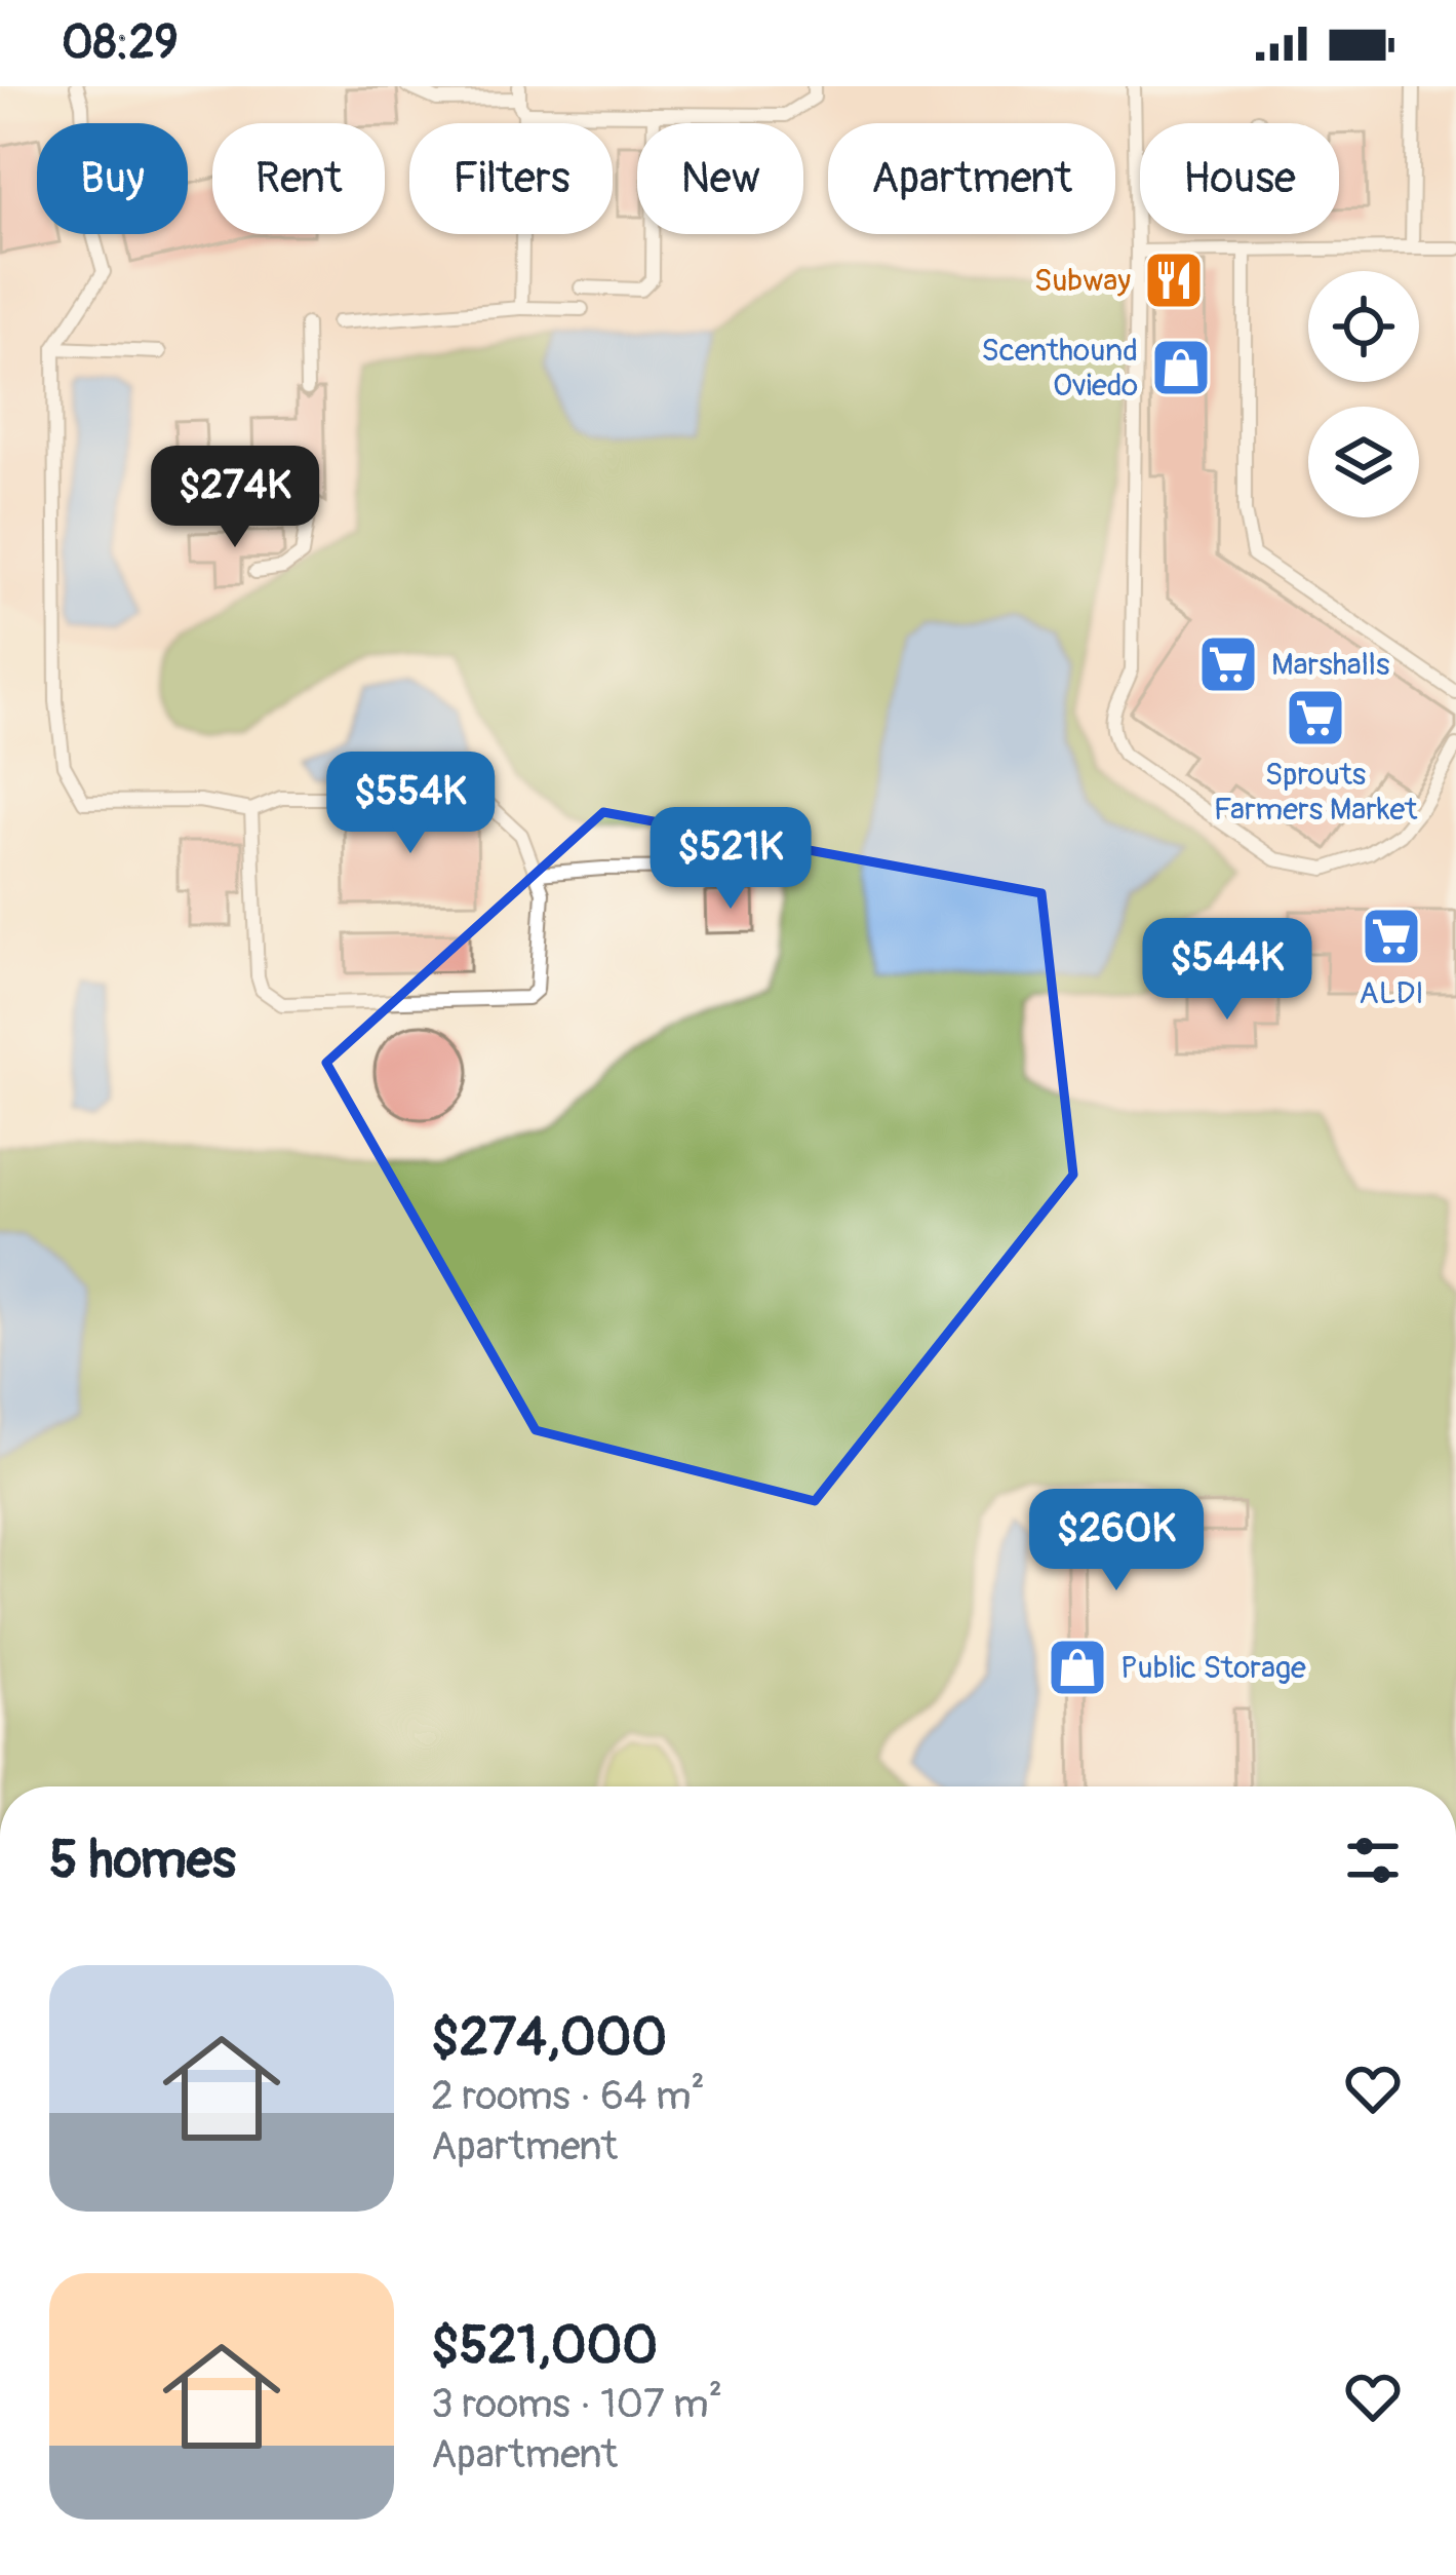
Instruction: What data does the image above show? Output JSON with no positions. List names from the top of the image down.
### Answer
{
  "places": {
    "restaurant": ["Subway"],
    "shop": ["Scenthound Oviedo", "Public Storage"],
    "supermarket": ["Marshalls", "Sprouts Farmers Market", "ALDI"]
  },
  "page": {
    "status": "08:29",
    "chip": [
      "Buy",
      "Rent",
      "Filters",
      "New",
      "Apartment",
      "House"
    ],
    "price": [
      "$274K",
      "$554K",
      "$521K",
      "$544K",
      "$260K"
    ],
    "heading": "5 homes",
    "list": [
      {
        "name": "$274,000",
        "note": "2 rooms · 64 m² · Apartment"
      },
      {
        "name": "$521,000",
        "note": "3 rooms · 107 m² · Apartment"
      }
    ]
  }
}
